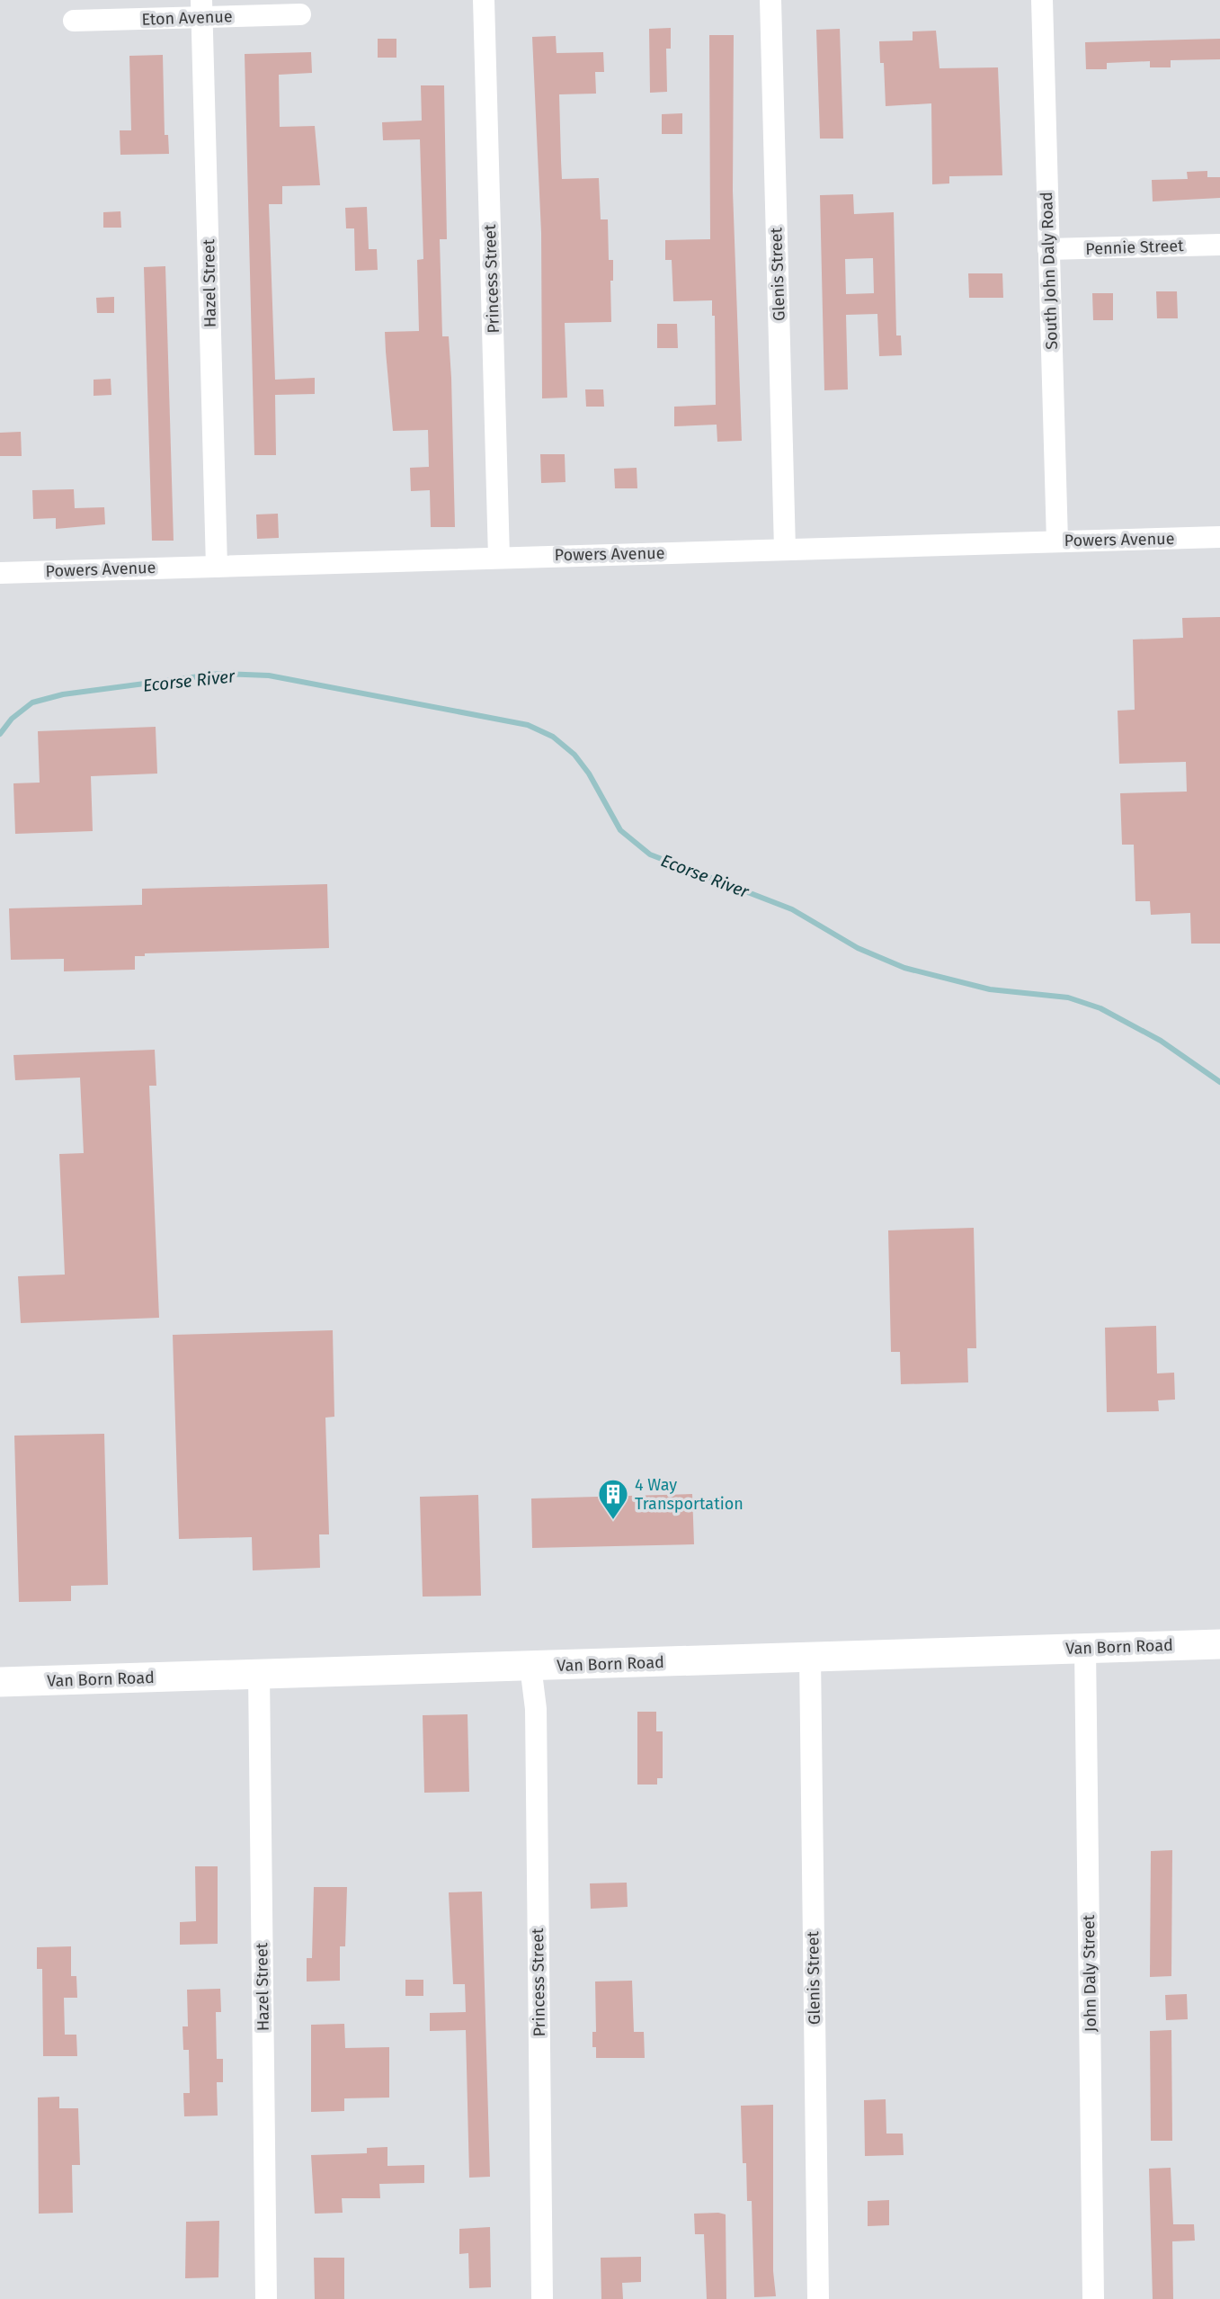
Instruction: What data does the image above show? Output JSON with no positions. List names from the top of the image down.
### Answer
{
  "streets": {
    "main road": ["Van Born Road"],
    "street": [
      "Eton Avenue",
      "Pennie Street",
      "South John Daly Road",
      "Glenis Street",
      "Princess Street",
      "Hazel Street",
      "Powers Avenue",
      "John Daly Street"
    ]
  },
  "crossings": [
    ["Eton Avenue", "Hazel Street"],
    ["Pennie Street", "South John Daly Road"],
    ["South John Daly Road", "Powers Avenue"],
    ["Glenis Street", "Powers Avenue"],
    ["Glenis Street", "Van Born Road"],
    ["Princess Street", "Powers Avenue"],
    ["Princess Street", "Van Born Road"],
    ["Hazel Street", "Powers Avenue"],
    ["Hazel Street", "Van Born Road"],
    ["Van Born Road", "John Daly Street"]
  ],
  "water": ["Ecorse River"],
  "places": {
    "building": ["4 Way Transportation"]
  }
}
